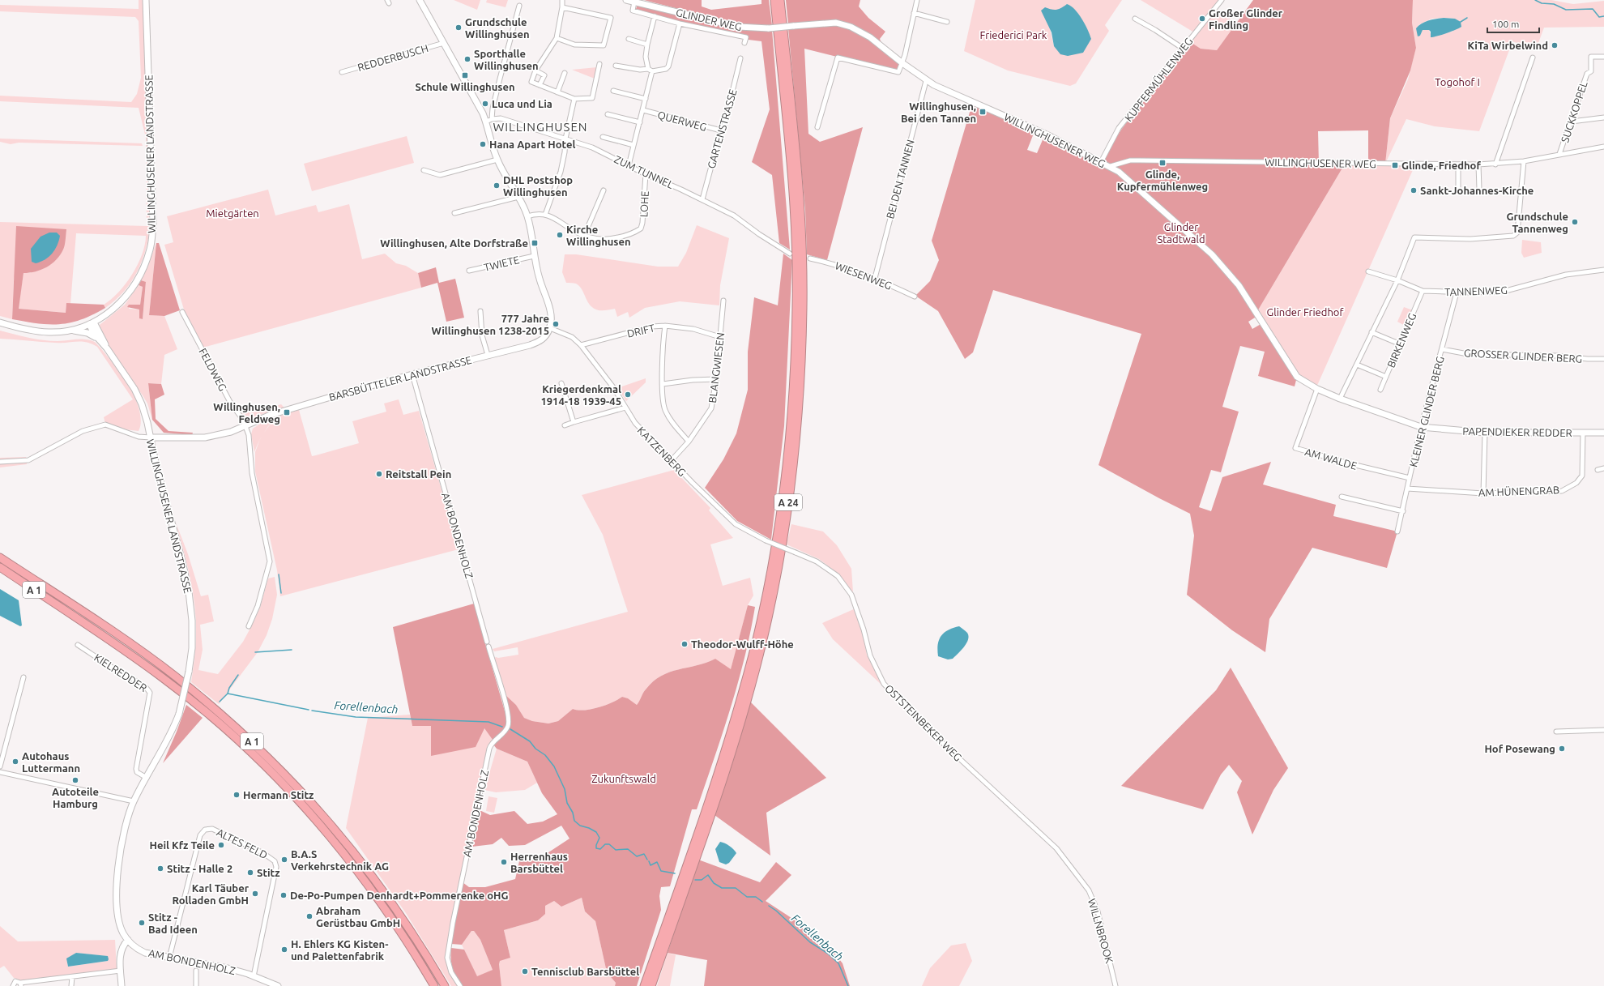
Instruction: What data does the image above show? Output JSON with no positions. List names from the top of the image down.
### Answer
{
  "streets": {
    "highway": ["A 24", "A 1"],
    "street": [
      "GLINDER WEG",
      "REDDERBUSCH",
      "KUPFERMÜHLENWEG",
      "SUCKKOPPEL",
      "QUERWEG",
      "GARTENSTRASSE",
      "WILLINGHUSENER WEG",
      "WILLINGHUSENER LANDSTRASSE",
      "ZUM TUNNEL",
      "BEI DEN TANNEN",
      "LOHE",
      "TWIETE",
      "WIESENWEG",
      "TANNENWEG",
      "DRIFT",
      "BIRKENWEG",
      "GROSSER GLINDER BERG",
      "BLANGWIESEN",
      "FELDWEG",
      "BARSBÜTTELER LANDSTRASSE",
      "KLEINER GLINDER BERG",
      "PAPENDIEKER REDDER",
      "KATZENBERG",
      "AM WALDE",
      "AM HÜNENGRAB",
      "AM BONDENHOLZ",
      "KIELREDDER",
      "OSTSTEINBEKER WEG",
      "ALTES FELD",
      "WILLNBROOK"
    ]
  },
  "crossings": [
    ["GLINDER WEG", "WILLINGHUSENER WEG"],
    ["KUPFERMÜHLENWEG", "WILLINGHUSENER WEG"],
    ["SUCKKOPPEL", "WILLINGHUSENER WEG"],
    ["QUERWEG", "GARTENSTRASSE"],
    ["GARTENSTRASSE", "ZUM TUNNEL"],
    ["WILLINGHUSENER WEG", "BEI DEN TANNEN"],
    ["WILLINGHUSENER WEG", "PAPENDIEKER REDDER"],
    ["WILLINGHUSENER LANDSTRASSE", "BARSBÜTTELER LANDSTRASSE"],
    ["WILLINGHUSENER LANDSTRASSE", "AM BONDENHOLZ"],
    ["WILLINGHUSENER LANDSTRASSE", "KIELREDDER"],
    ["ZUM TUNNEL", "LOHE"],
    ["BEI DEN TANNEN", "WIESENWEG"],
    ["TANNENWEG", "BIRKENWEG"],
    ["TANNENWEG", "KLEINER GLINDER BERG"],
    ["DRIFT", "BLANGWIESEN"],
    ["DRIFT", "KATZENBERG"],
    ["GROSSER GLINDER BERG", "KLEINER GLINDER BERG"],
    ["BLANGWIESEN", "KATZENBERG"],
    ["FELDWEG", "BARSBÜTTELER LANDSTRASSE"],
    ["BARSBÜTTELER LANDSTRASSE", "KATZENBERG"],
    ["BARSBÜTTELER LANDSTRASSE", "AM BONDENHOLZ"],
    ["KLEINER GLINDER BERG", "PAPENDIEKER REDDER"],
    ["KLEINER GLINDER BERG", "AM WALDE"],
    ["KLEINER GLINDER BERG", "AM HÜNENGRAB"],
    ["PAPENDIEKER REDDER", "AM WALDE"],
    ["PAPENDIEKER REDDER", "AM HÜNENGRAB"],
    ["KATZENBERG", "OSTSTEINBEKER WEG"],
    ["AM BONDENHOLZ", "ALTES FELD"],
    ["OSTSTEINBEKER WEG", "WILLNBROOK"]
  ],
  "districts": ["WILLINGHUSEN"],
  "water": ["Forellenbach"],
  "parks": [
    "Friederici Park",
    "Togohof I",
    "Mietgärten",
    "Glinder Stadtwald",
    "Glinder Friedhof",
    "Zukunftswald"
  ],
  "places": {
    "other": [
      "Großer Glinder Findling",
      "Grundschule Willinghusen",
      "KiTa Wirbelwind",
      "Sporthalle Willinghusen",
      "Luca und Lia",
      "Hana Apart Hotel",
      "DHL Postshop Willinghusen",
      "Sankt-Johannes-Kirche",
      "Grundschule Tannenweg",
      "Kirche Willinghusen",
      "777 Jahre Willinghusen 1238-2015",
      "Kriegerdenkmal 1914-18 1939-45",
      "Reitstall Pein",
      "Theodor-Wulff-Höhe",
      "Hof Posewang",
      "Autohaus Luttermann",
      "Autoteile Hamburg",
      "Hermann Stitz",
      "Heil Kfz Teile",
      "B.A.S Verkehrstechnik AG",
      "Herrenhaus Barsbüttel",
      "Stitz - Halle 2",
      "Stitz",
      "Karl Täuber Rolladen GmbH",
      "De-Po-Pumpen Denhardt+Pommerenke oHG",
      "Abraham Gerüstbau GmbH",
      "Stitz - Bad Ideen",
      "H. Ehlers KG Kisten- und Palettenfabrik",
      "Tennisclub Barsbüttel"
    ],
    "transit": [
      "Schule Willinghusen",
      "Willinghusen, Bei den Tannen",
      "Glinde, Kupfermühlenweg",
      "Glinde, Friedhof",
      "Willinghusen, Alte Dorfstraße",
      "Willinghusen, Feldweg"
    ]
  },
  "scale_bar": "100 m"
}
